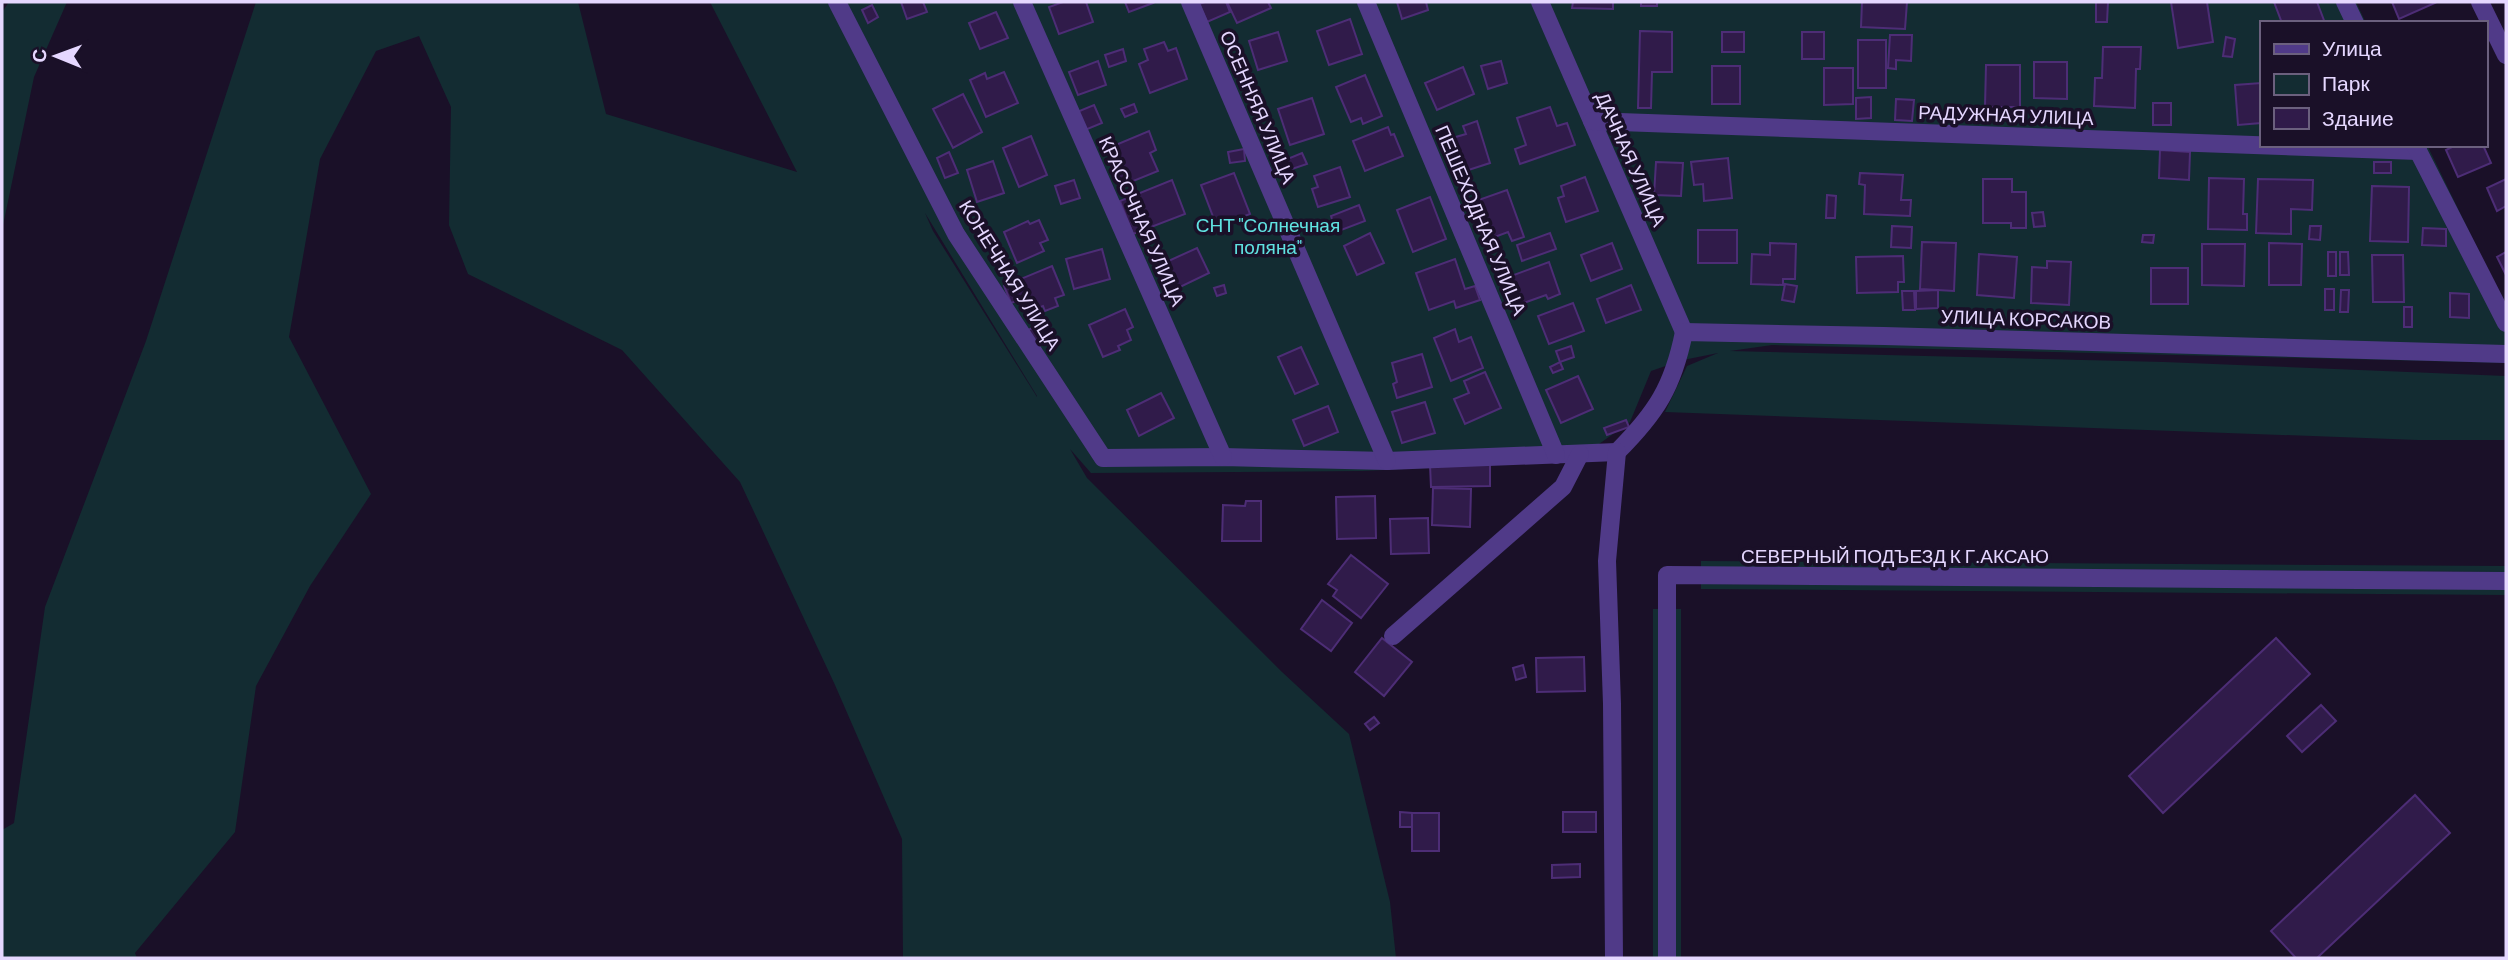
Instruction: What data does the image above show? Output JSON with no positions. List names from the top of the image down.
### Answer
{
  "streets": {
    "street": [
      "ОСЕННЯЯ УЛИЦА",
      "РАДУЖНАЯ УЛИЦА",
      "ДАЧНАЯ УЛИЦА",
      "ПЕШЕХОДНАЯ УЛИЦА",
      "КРАСОЧНАЯ УЛИЦА",
      "КОНЕЧНАЯ УЛИЦА",
      "УЛИЦА КОРСАКОВ",
      "СЕВЕРНЫЙ ПОДЪЕЗД К Г.АКСАЮ"
    ]
  },
  "crossings": [
    ["РАДУЖНАЯ УЛИЦА", "ДАЧНАЯ УЛИЦА"],
    ["ДАЧНАЯ УЛИЦА", "УЛИЦА КОРСАКОВ"],
    ["КРАСОЧНАЯ УЛИЦА", "КОНЕЧНАЯ УЛИЦА"]
  ],
  "parks": ["СНТ \"Солнечная поляна\""],
  "legend": ["Улица", "Парк", "Здание"],
  "north": "left"
}
